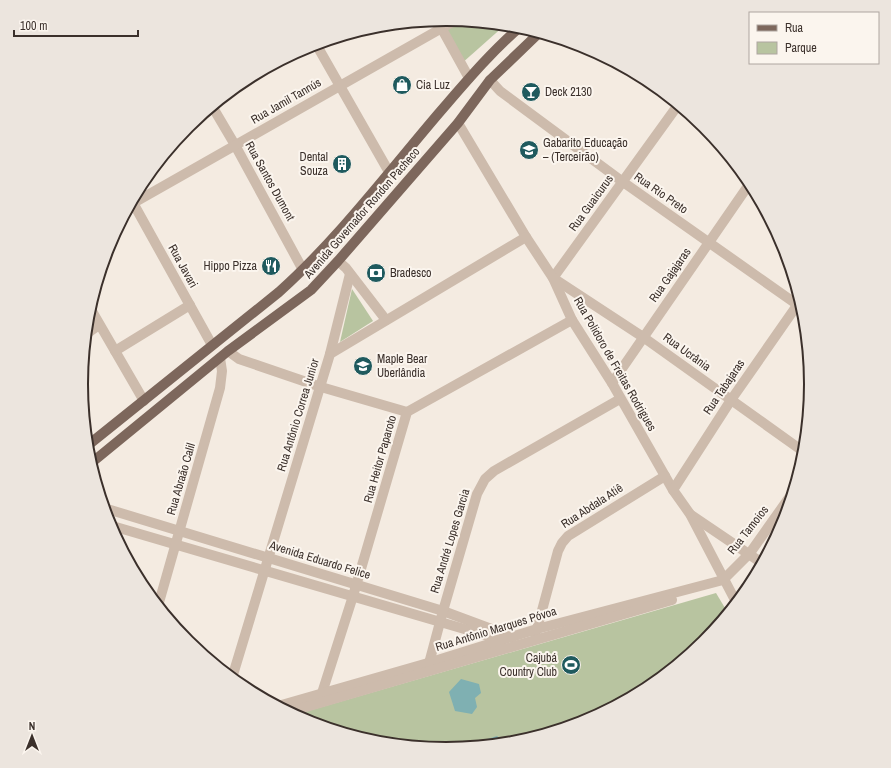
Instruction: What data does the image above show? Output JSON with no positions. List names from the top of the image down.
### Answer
{
  "streets": {
    "main road": ["Avenida Governador Rondon Pacheco"],
    "street": [
      "Rua Jamil Tannús",
      "Rua Santos Dumont",
      "Rua Rio Preto",
      "Rua Guaicurus",
      "Rua Javari",
      "Rua Gajajaras",
      "Rua Ucrânia",
      "Rua Polidoro de Freitas Rodrigues",
      "Rua Tabajaras",
      "Rua Antônio Correa Junior",
      "Rua Heitor Paparoto",
      "Rua Abraão Calil",
      "Rua Abdala Atiê",
      "Rua Tamoios",
      "Rua André Lopes Garcia",
      "Avenida Eduardo Felice",
      "Rua Antônio Marques Póvoa"
    ]
  },
  "crossings": [
    ["Rua Jamil Tannús", "Rua Santos Dumont"],
    ["Rua Santos Dumont", "Avenida Governador Rondon Pacheco"],
    ["Rua Rio Preto", "Rua Guaicurus"],
    ["Rua Rio Preto", "Avenida Governador Rondon Pacheco"],
    ["Rua Rio Preto", "Rua Gajajaras"],
    ["Rua Guaicurus", "Rua Ucrânia"],
    ["Rua Guaicurus", "Rua Polidoro de Freitas Rodrigues"],
    ["Avenida Governador Rondon Pacheco", "Rua Javari"],
    ["Avenida Governador Rondon Pacheco", "Rua Polidoro de Freitas Rodrigues"],
    ["Avenida Governador Rondon Pacheco", "Rua Abraão Calil"],
    ["Rua Gajajaras", "Rua Ucrânia"],
    ["Rua Gajajaras", "Rua Polidoro de Freitas Rodrigues"],
    ["Rua Ucrânia", "Rua Polidoro de Freitas Rodrigues"],
    ["Rua Ucrânia", "Rua Tabajaras"],
    ["Rua Polidoro de Freitas Rodrigues", "Rua Tabajaras"],
    ["Rua Polidoro de Freitas Rodrigues", "Rua Antônio Correa Junior"],
    ["Rua Polidoro de Freitas Rodrigues", "Rua Heitor Paparoto"],
    ["Rua Polidoro de Freitas Rodrigues", "Rua Abdala Atiê"],
    ["Rua Polidoro de Freitas Rodrigues", "Rua Tamoios"],
    ["Rua Polidoro de Freitas Rodrigues", "Rua André Lopes Garcia"],
    ["Rua Polidoro de Freitas Rodrigues", "Rua Antônio Marques Póvoa"],
    ["Rua Antônio Correa Junior", "Avenida Eduardo Felice"],
    ["Rua Heitor Paparoto", "Avenida Eduardo Felice"],
    ["Rua Heitor Paparoto", "Rua Antônio Marques Póvoa"],
    ["Rua Abraão Calil", "Avenida Eduardo Felice"],
    ["Rua Abdala Atiê", "Avenida Eduardo Felice"],
    ["Rua Abdala Atiê", "Rua Antônio Marques Póvoa"],
    ["Rua Tamoios", "Rua Antônio Marques Póvoa"],
    ["Rua André Lopes Garcia", "Avenida Eduardo Felice"],
    ["Rua André Lopes Garcia", "Rua Antônio Marques Póvoa"],
    ["Avenida Eduardo Felice", "Rua Antônio Marques Póvoa"]
  ],
  "places": {
    "shop": ["Cia Luz"],
    "bar": ["Deck 2130"],
    "school or university": ["Gabarito Educação – (Terceirão)", "Maple Bear Uberlândia"],
    "building": ["Dental Souza"],
    "restaurant": ["Hippo Pizza"],
    "bank": ["Bradesco"],
    "sports": ["Cajubá Country Club"]
  },
  "legend": ["Rua", "Parque"],
  "scale_bar": "100 m",
  "north": "top"
}
